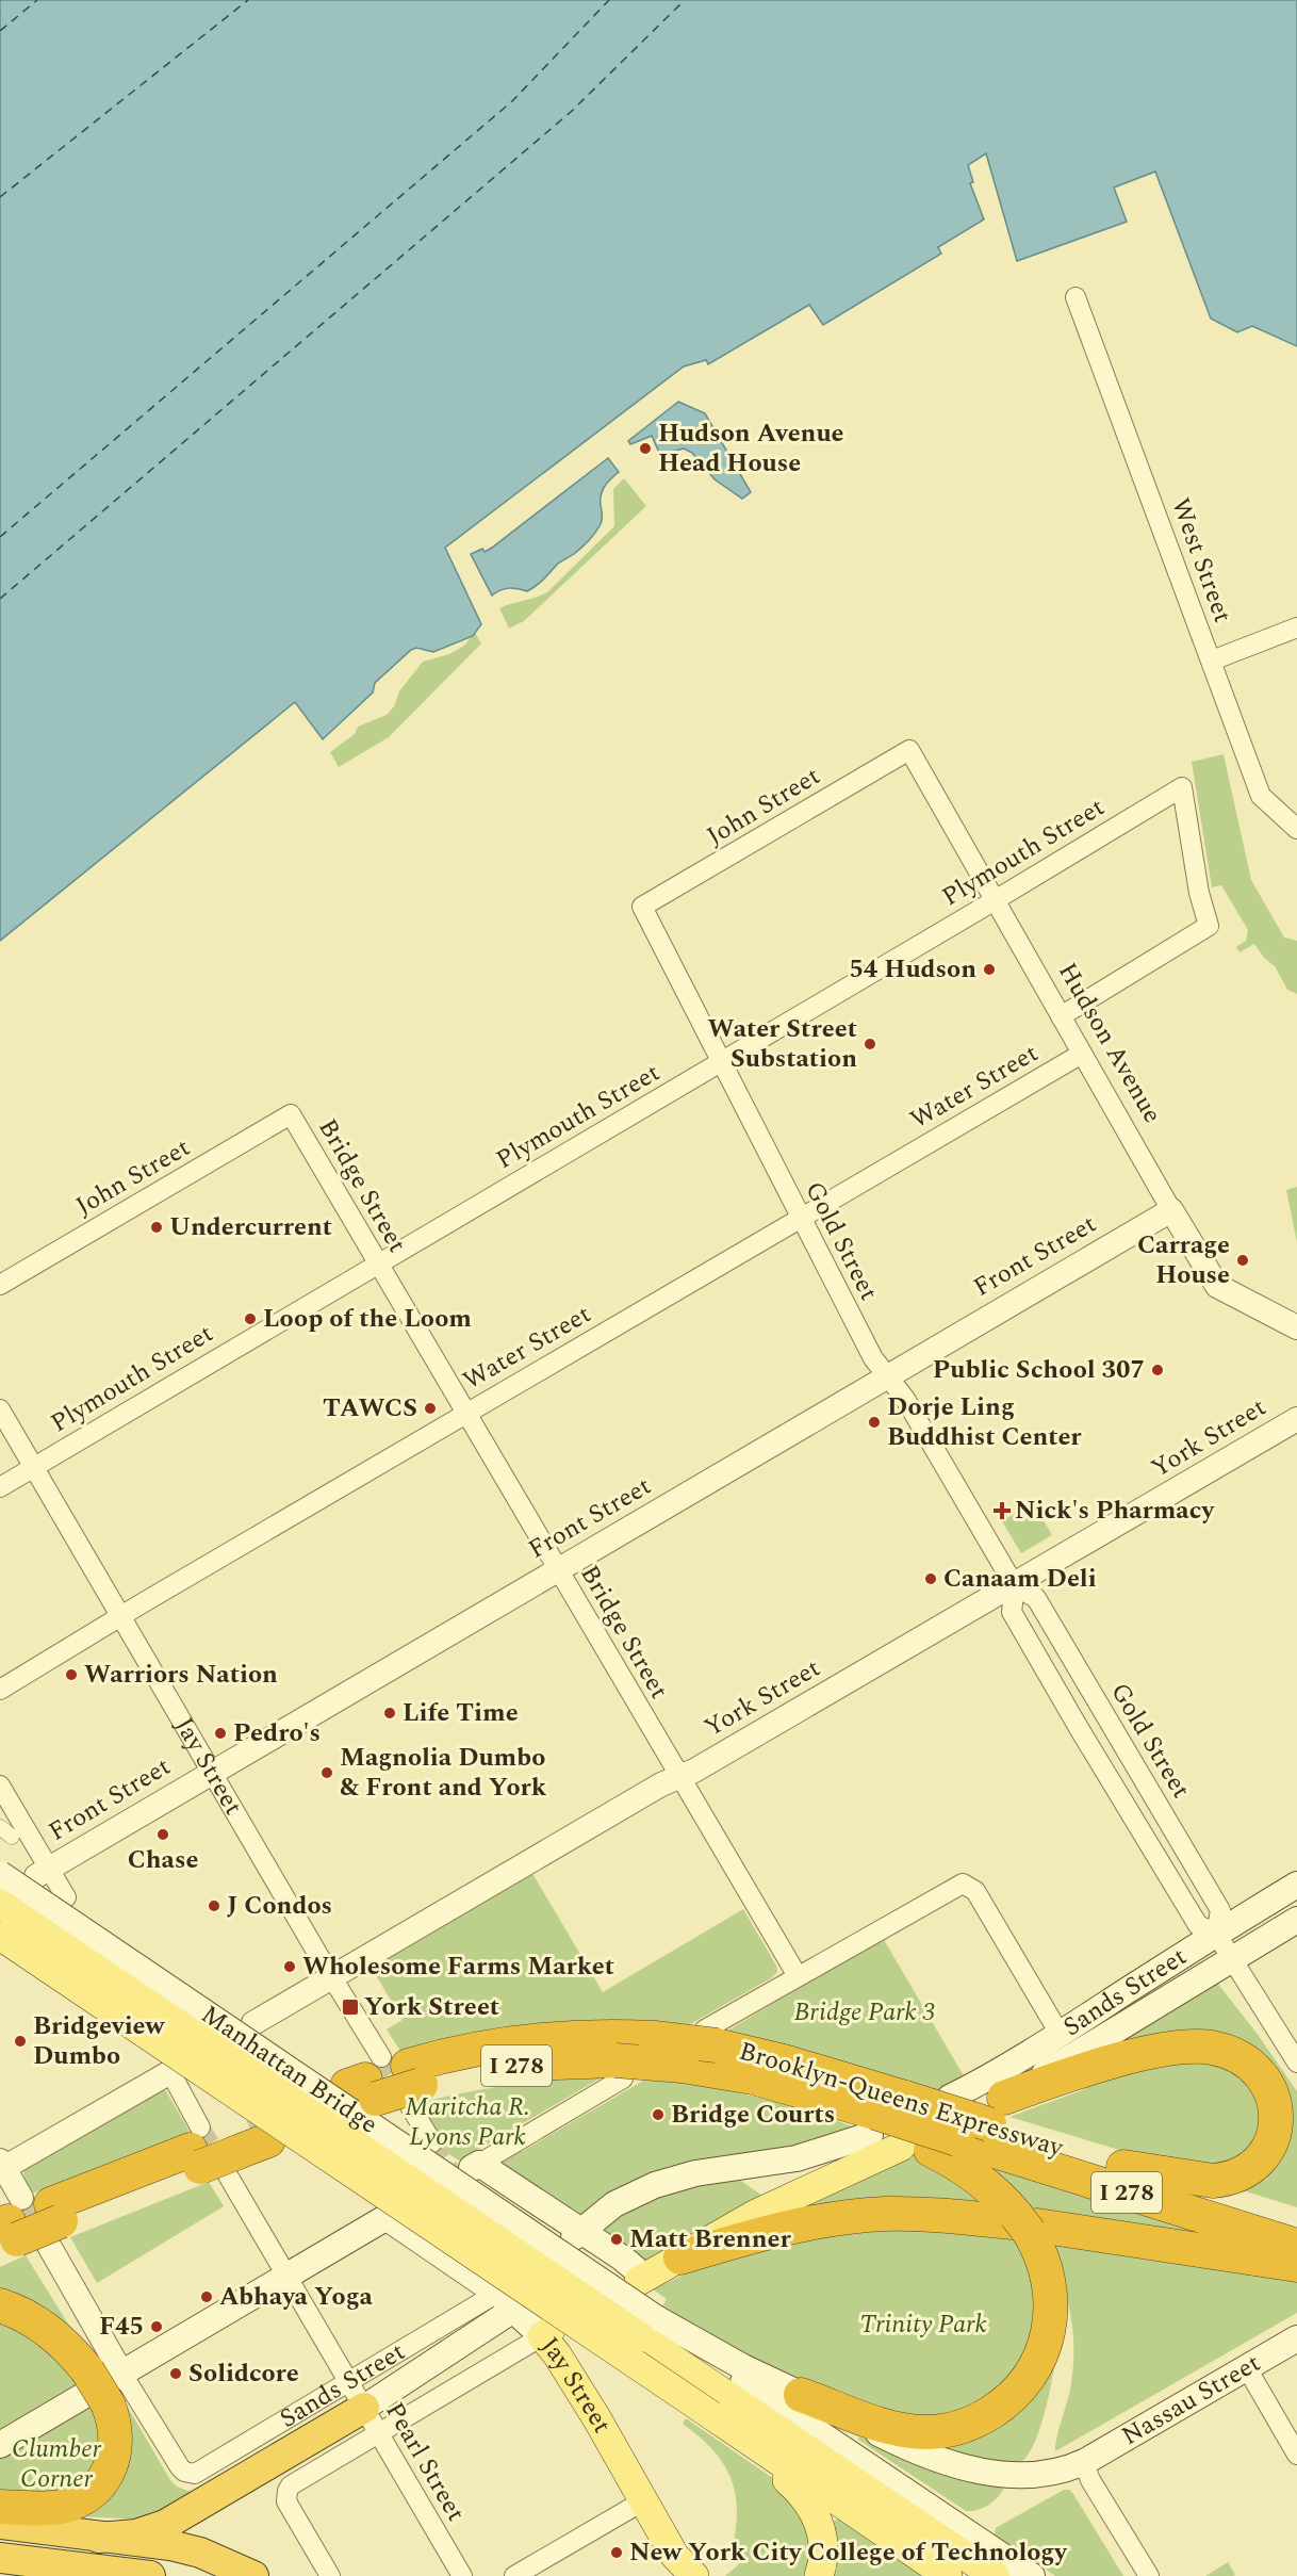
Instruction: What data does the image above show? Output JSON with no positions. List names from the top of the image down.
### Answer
{
  "streets": {
    "highway": ["I 278", "Brooklyn-Queens Expressway"],
    "main road": [
      "Jay Street",
      "Sands Street",
      "Manhattan Bridge",
      "Nassau Street"
    ],
    "street": [
      "West Street",
      "John Street",
      "Plymouth Street",
      "Hudson Avenue",
      "Water Street",
      "Bridge Street",
      "Gold Street",
      "Front Street",
      "York Street",
      "Pearl Street"
    ]
  },
  "crossings": [
    ["John Street", "Hudson Avenue"],
    ["John Street", "Bridge Street"],
    ["John Street", "Gold Street"],
    ["Plymouth Street", "Hudson Avenue"],
    ["Plymouth Street", "Bridge Street"],
    ["Plymouth Street", "Gold Street"],
    ["Plymouth Street", "Jay Street"],
    ["Hudson Avenue", "Water Street"],
    ["Hudson Avenue", "Front Street"],
    ["Water Street", "Bridge Street"],
    ["Water Street", "Gold Street"],
    ["Water Street", "Jay Street"],
    ["Bridge Street", "Front Street"],
    ["Bridge Street", "York Street"],
    ["Gold Street", "Front Street"],
    ["Gold Street", "York Street"],
    ["Gold Street", "Sands Street"],
    ["Front Street", "Jay Street"],
    ["York Street", "Jay Street"],
    ["Jay Street", "Sands Street"],
    ["Jay Street", "Brooklyn-Queens Expressway"],
    ["Sands Street", "Brooklyn-Queens Expressway"],
    ["Sands Street", "Pearl Street"],
    ["Manhattan Bridge", "Nassau Street"]
  ],
  "parks": [
    "Bridge Park 3",
    "Maritcha R. Lyons Park",
    "Trinity Park",
    "Clumber Corner"
  ],
  "places": {
    "other": [
      "Hudson Avenue Head House",
      "54 Hudson",
      "Water Street Substation",
      "Undercurrent",
      "Carrage House",
      "Loop of the Loom",
      "Public School 307",
      "TAWCS",
      "Dorje Ling Buddhist Center",
      "Canaam Deli",
      "Warriors Nation",
      "Life Time",
      "Pedro's",
      "Magnolia Dumbo & Front and York",
      "Chase",
      "J Condos",
      "Wholesome Farms Market",
      "Bridgeview Dumbo",
      "Bridge Courts",
      "Matt Brenner",
      "Abhaya Yoga",
      "F45",
      "Solidcore",
      "New York City College of Technology"
    ],
    "health": ["Nick's Pharmacy"],
    "transit": ["York Street"]
  }
}
